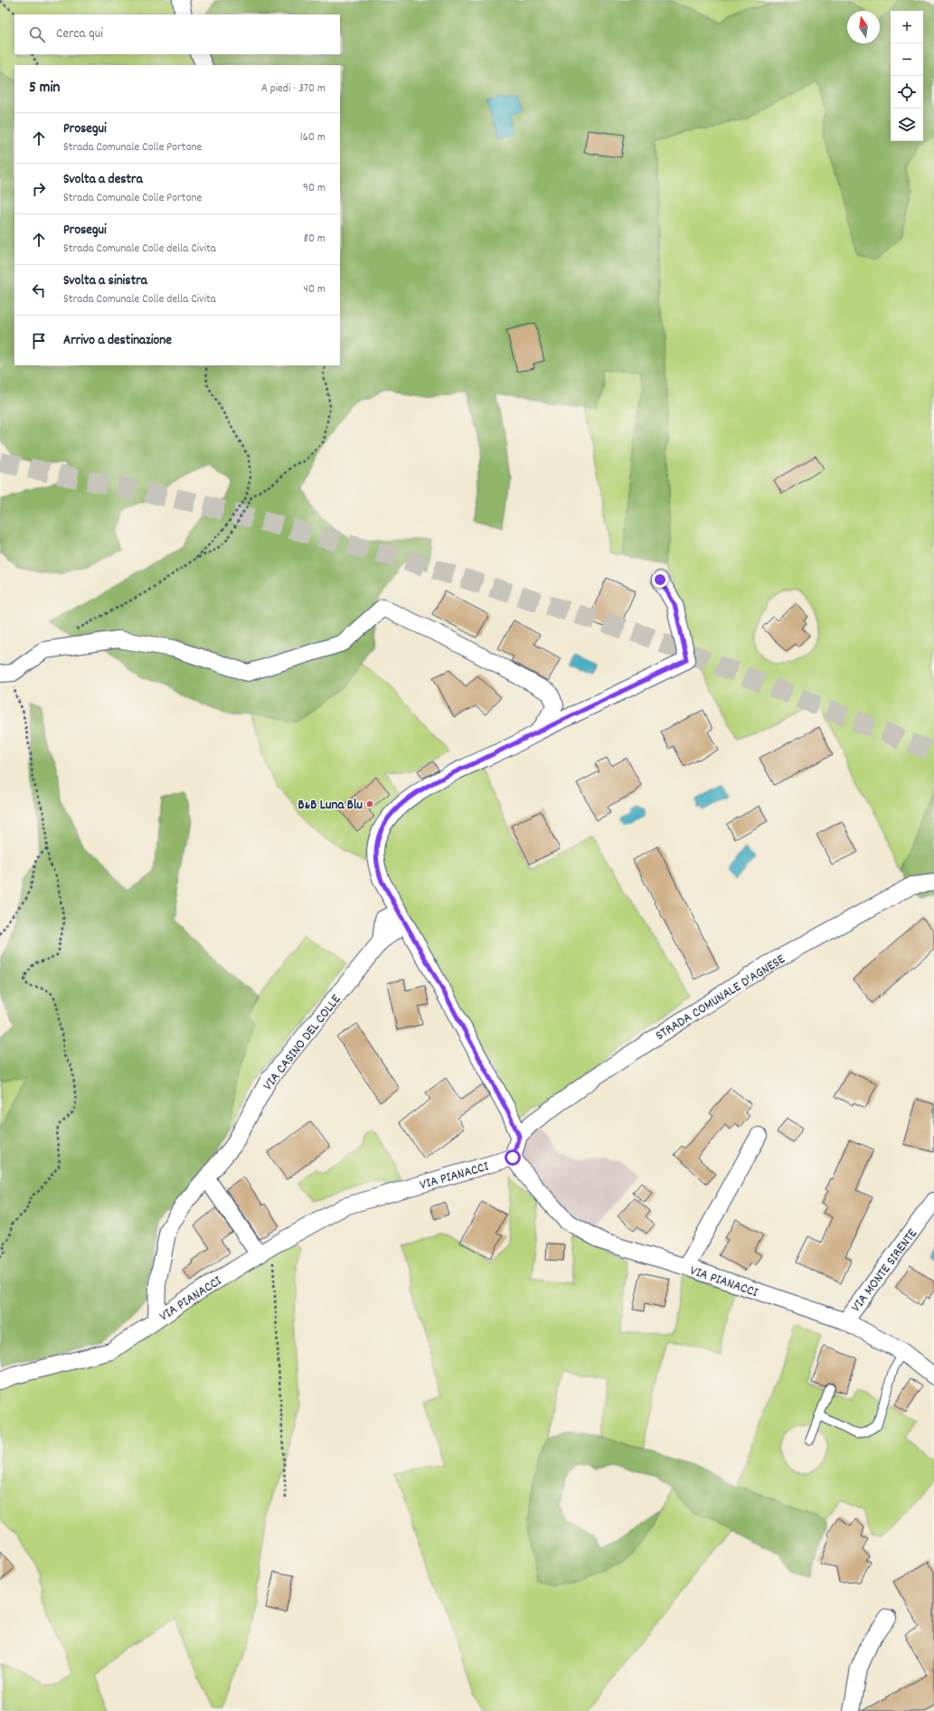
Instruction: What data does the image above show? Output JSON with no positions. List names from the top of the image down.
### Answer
{
  "streets": {
    "street": [
      "STRADA COMUNALE D'AGNESE",
      "VIA CASINO DEL COLLE",
      "VIA PIANACCI",
      "VIA MONTE SIRENTE"
    ]
  },
  "crossings": [
    ["VIA CASINO DEL COLLE", "VIA PIANACCI"],
    ["VIA PIANACCI", "VIA MONTE SIRENTE"]
  ],
  "places": ["B&B Luna Blu"],
  "north": "top",
  "page": {
    "map_buttons": ["+", "−"],
    "search": "Cerca qui",
    "heading": ["5 min", "A piedi · 370 m"],
    "list": [
      ["Prosegui", "Strada Comunale Colle Portone", "160 m"],
      ["Svolta a destra", "Strada Comunale Colle Portone", "90 m"],
      ["Prosegui", "Strada Comunale Colle della Civita", "80 m"],
      ["Svolta a sinistra", "Strada Comunale Colle della Civita", "40 m"],
      "Arrivo a destinazione"
    ]
  }
}
